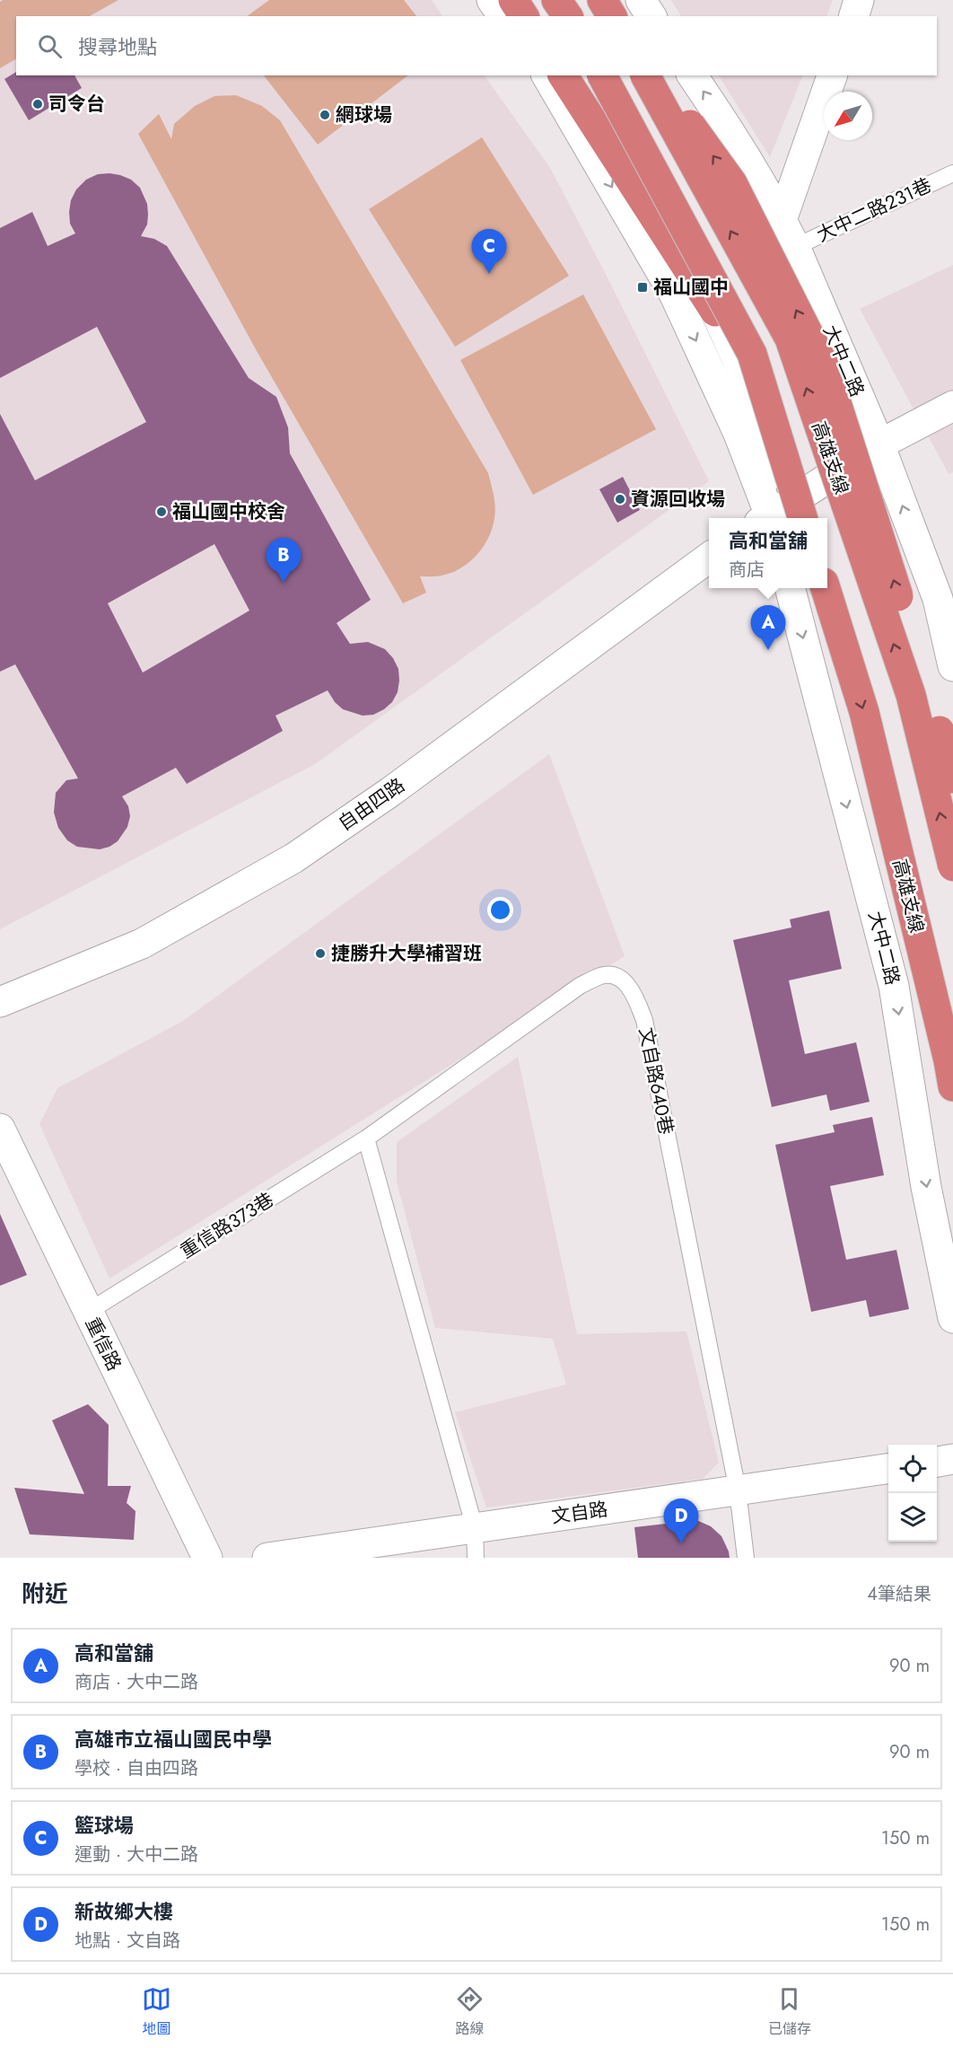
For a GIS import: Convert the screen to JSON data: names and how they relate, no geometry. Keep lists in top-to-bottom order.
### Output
{
  "streets": {
    "highway": ["高雄支線"],
    "street": [
      "大中二路",
      "自由四路",
      "重信路",
      "文自路"
    ],
    "lane": ["大中二路231巷", "文自路640巷", "重信路373巷"]
  },
  "crossings": [
    ["大中二路231巷", "大中二路"],
    ["文自路640巷", "重信路373巷"],
    ["文自路640巷", "文自路"],
    ["重信路373巷", "重信路"]
  ],
  "places": {
    "other": [
      "司令台",
      "網球場",
      "資源回收場",
      "福山國中校舍",
      "捷勝升大學補習班"
    ],
    "transit": ["福山國中"]
  },
  "north": "bottom left",
  "page": {
    "search": "搜尋地點",
    "pins": [
      "C",
      "B",
      "A",
      "D"
    ],
    "popup": ["高和當舖", "商店"],
    "heading": ["附近", "4筆結果"],
    "list": [
      {
        "mark": "A",
        "name": "高和當舖",
        "note": "商店 · 大中二路",
        "value": "90 m"
      },
      {
        "mark": "B",
        "name": "高雄市立福山國民中學",
        "note": "學校 · 自由四路",
        "value": "90 m"
      },
      {
        "mark": "C",
        "name": "籃球場",
        "note": "運動 · 大中二路",
        "value": "150 m"
      },
      {
        "mark": "D",
        "name": "新故鄉大樓",
        "note": "地點 · 文自路",
        "value": "150 m"
      }
    ],
    "nav": ["地圖", "路線", "已儲存"]
  }
}
